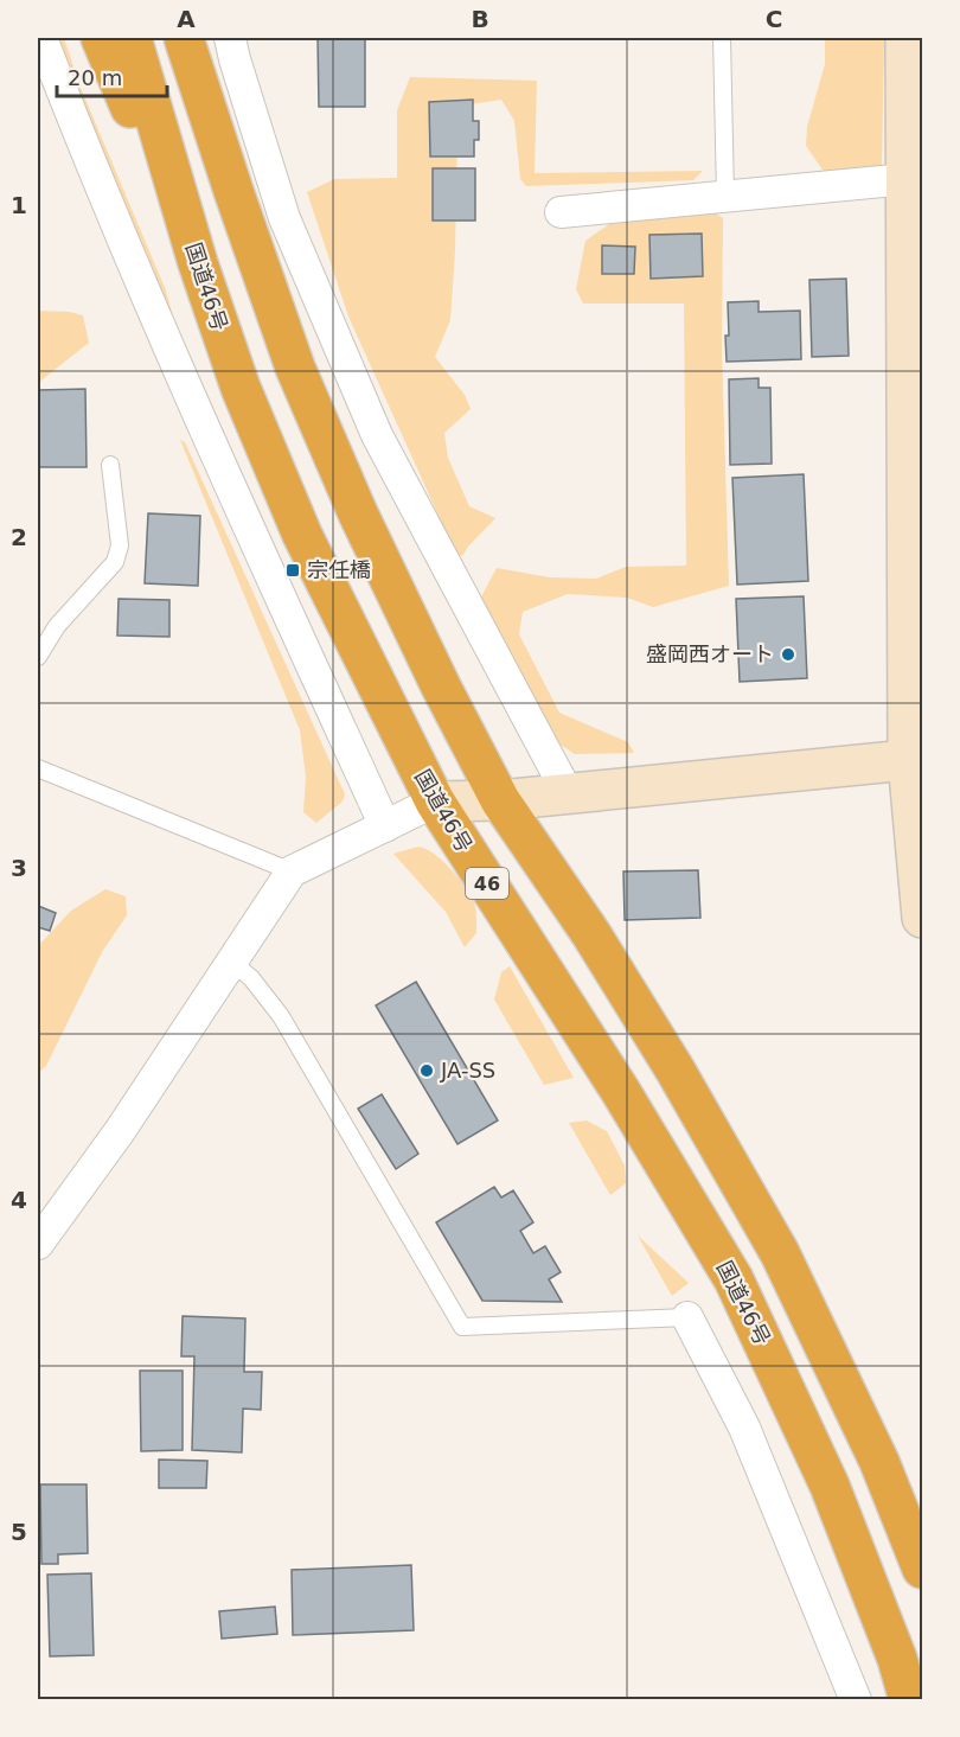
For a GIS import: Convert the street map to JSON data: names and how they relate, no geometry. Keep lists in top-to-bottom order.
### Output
{
  "streets": {
    "highway": ["国道46号", "46"]
  },
  "places": {
    "transit": ["宗任橋"],
    "other": ["盛岡西オート", "JA-SS"]
  },
  "scale_bar": "20 m",
  "grid": {
    "columns": ["A", "B", "C"],
    "rows": [
      "1",
      "2",
      "3",
      "4",
      "5"
    ]
  }
}
